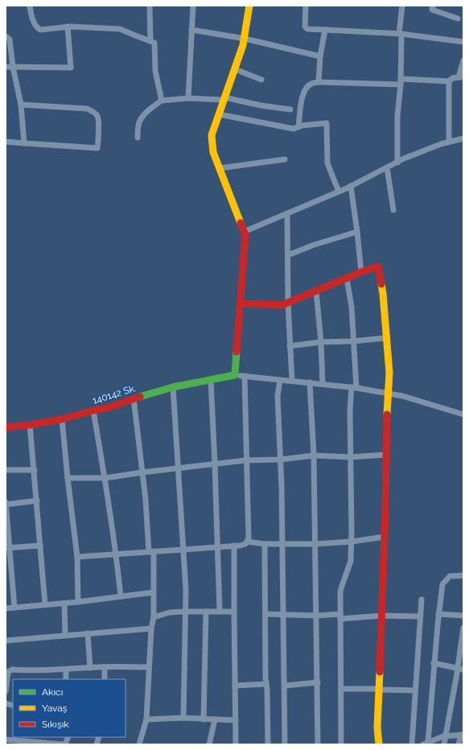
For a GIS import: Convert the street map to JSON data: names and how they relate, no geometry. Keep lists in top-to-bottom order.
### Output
{
  "streets": {
    "street": ["140142 Sk."]
  },
  "legend": ["Akıcı", "Yavaş", "Sıkışık"]
}
